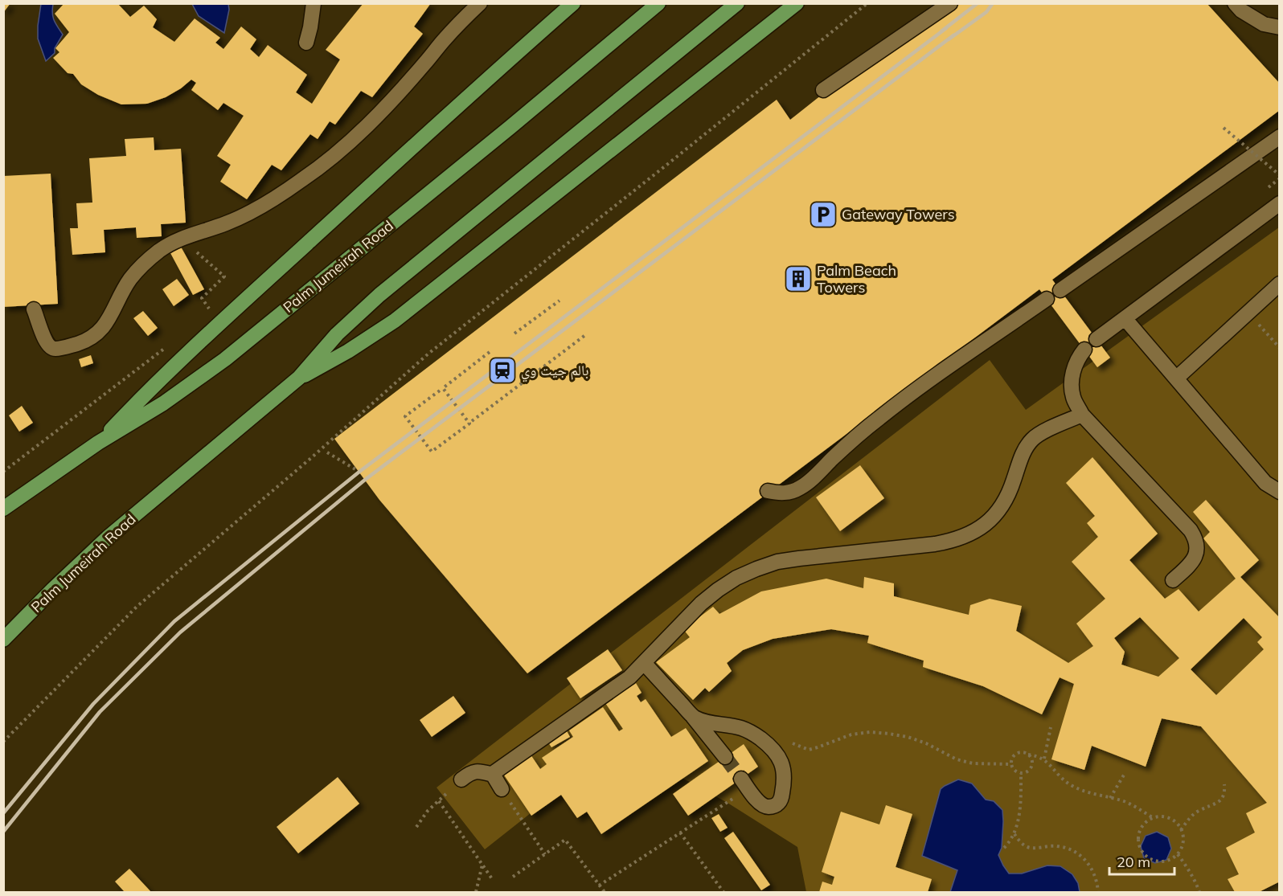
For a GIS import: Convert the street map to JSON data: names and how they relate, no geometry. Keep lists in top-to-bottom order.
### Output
{
  "streets": {
    "main road": ["Palm Jumeirah Road"]
  },
  "places": {
    "parking": ["Gateway Towers"],
    "building": ["Palm Beach Towers"],
    "station": ["بالم جيت وي"]
  },
  "scale_bar": "20 m"
}
